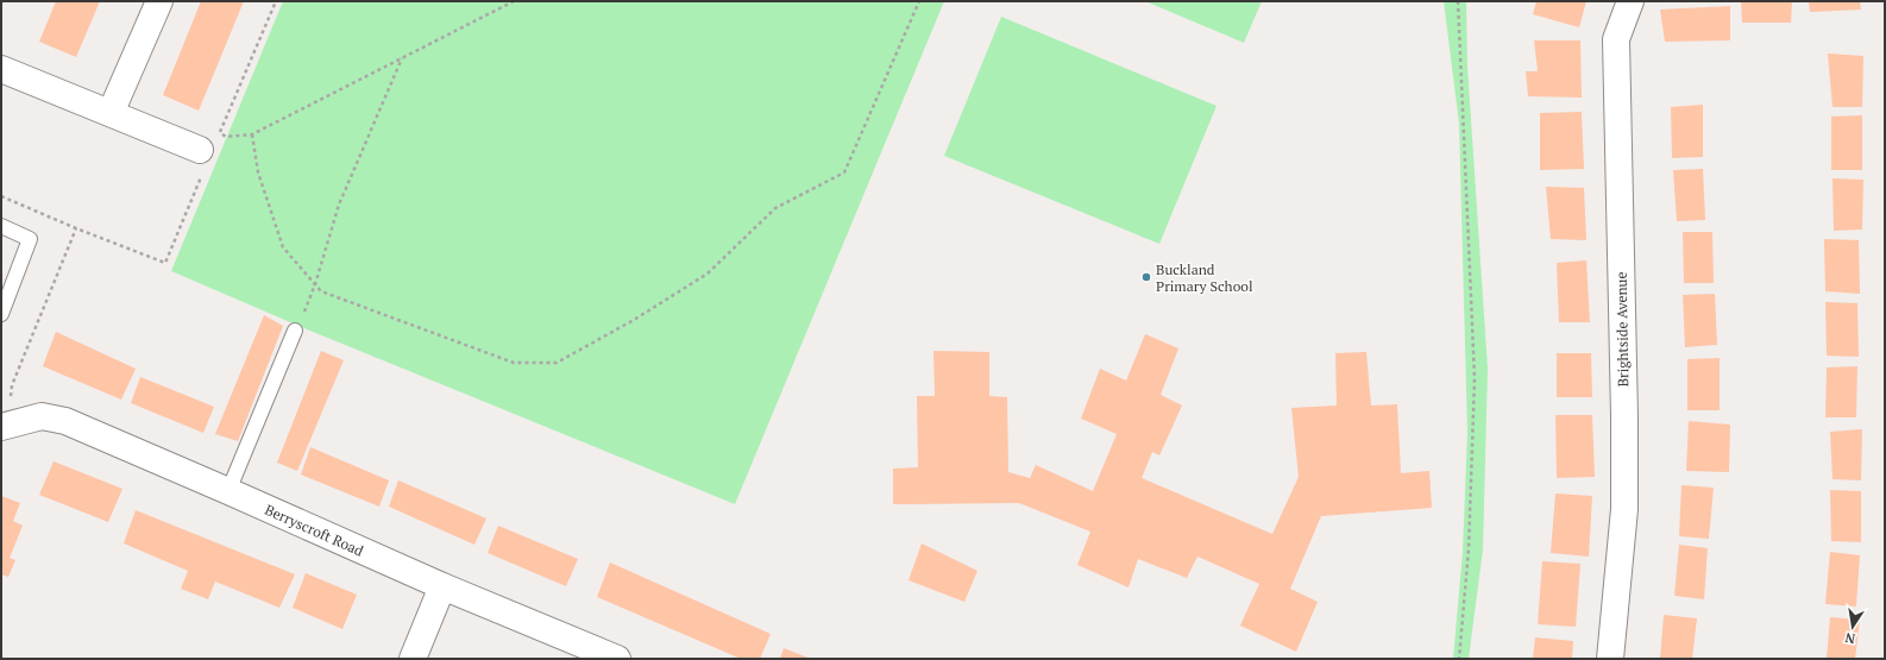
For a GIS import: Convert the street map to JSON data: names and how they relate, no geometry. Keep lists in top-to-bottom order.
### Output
{
  "streets": {
    "street": ["Brightside Avenue", "Berryscroft Road"]
  },
  "places": ["Buckland Primary School"],
  "north": "bottom"
}
